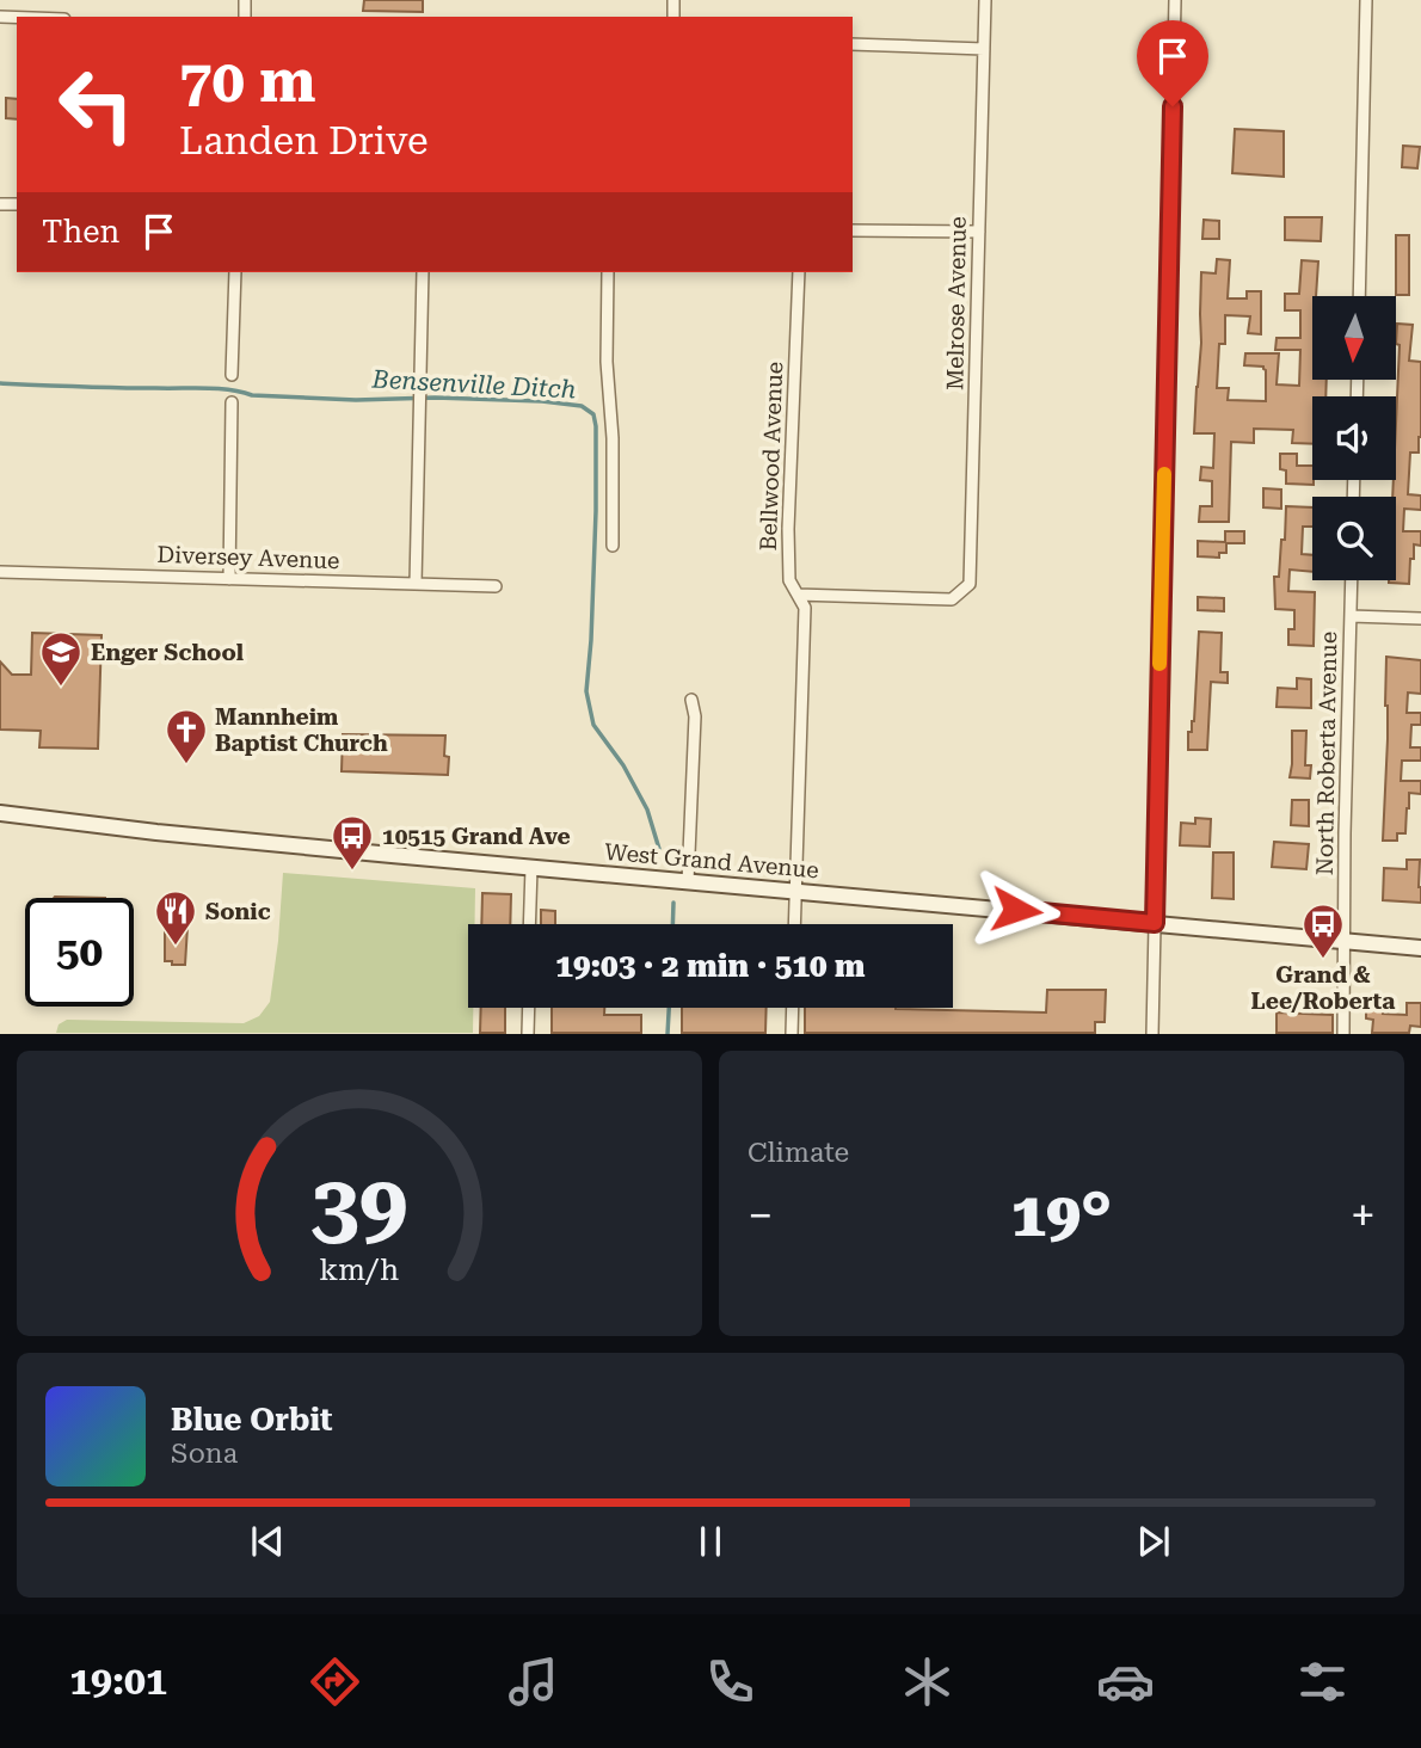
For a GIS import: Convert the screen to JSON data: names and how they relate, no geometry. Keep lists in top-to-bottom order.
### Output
{
  "streets": {
    "main road": ["West Grand Avenue"],
    "street": [
      "Melrose Avenue",
      "Bellwood Avenue",
      "Diversey Avenue",
      "North Roberta Avenue"
    ]
  },
  "crossings": [
    ["Melrose Avenue", "Bellwood Avenue"],
    ["Bellwood Avenue", "West Grand Avenue"],
    ["North Roberta Avenue", "West Grand Avenue"]
  ],
  "water": ["Bensenville Ditch"],
  "places": {
    "school or university": ["Enger School"],
    "church": ["Mannheim Baptist Church"],
    "bus stop": ["10515 Grand Ave", "Grand & Lee/Roberta"],
    "restaurant": ["Sonic"]
  },
  "north": "bottom",
  "page": {
    "turn": ["70 m", "Landen Drive"],
    "then": "Then",
    "limit": "50",
    "trip": "19:03 · 2 min · 510 m",
    "tile": "Climate",
    "heat": ["−", "19°", "+"],
    "song": ["Blue Orbit", "Sona"],
    "tabs": "19:01",
    "gauge": ["39", "km/h"]
  }
}
